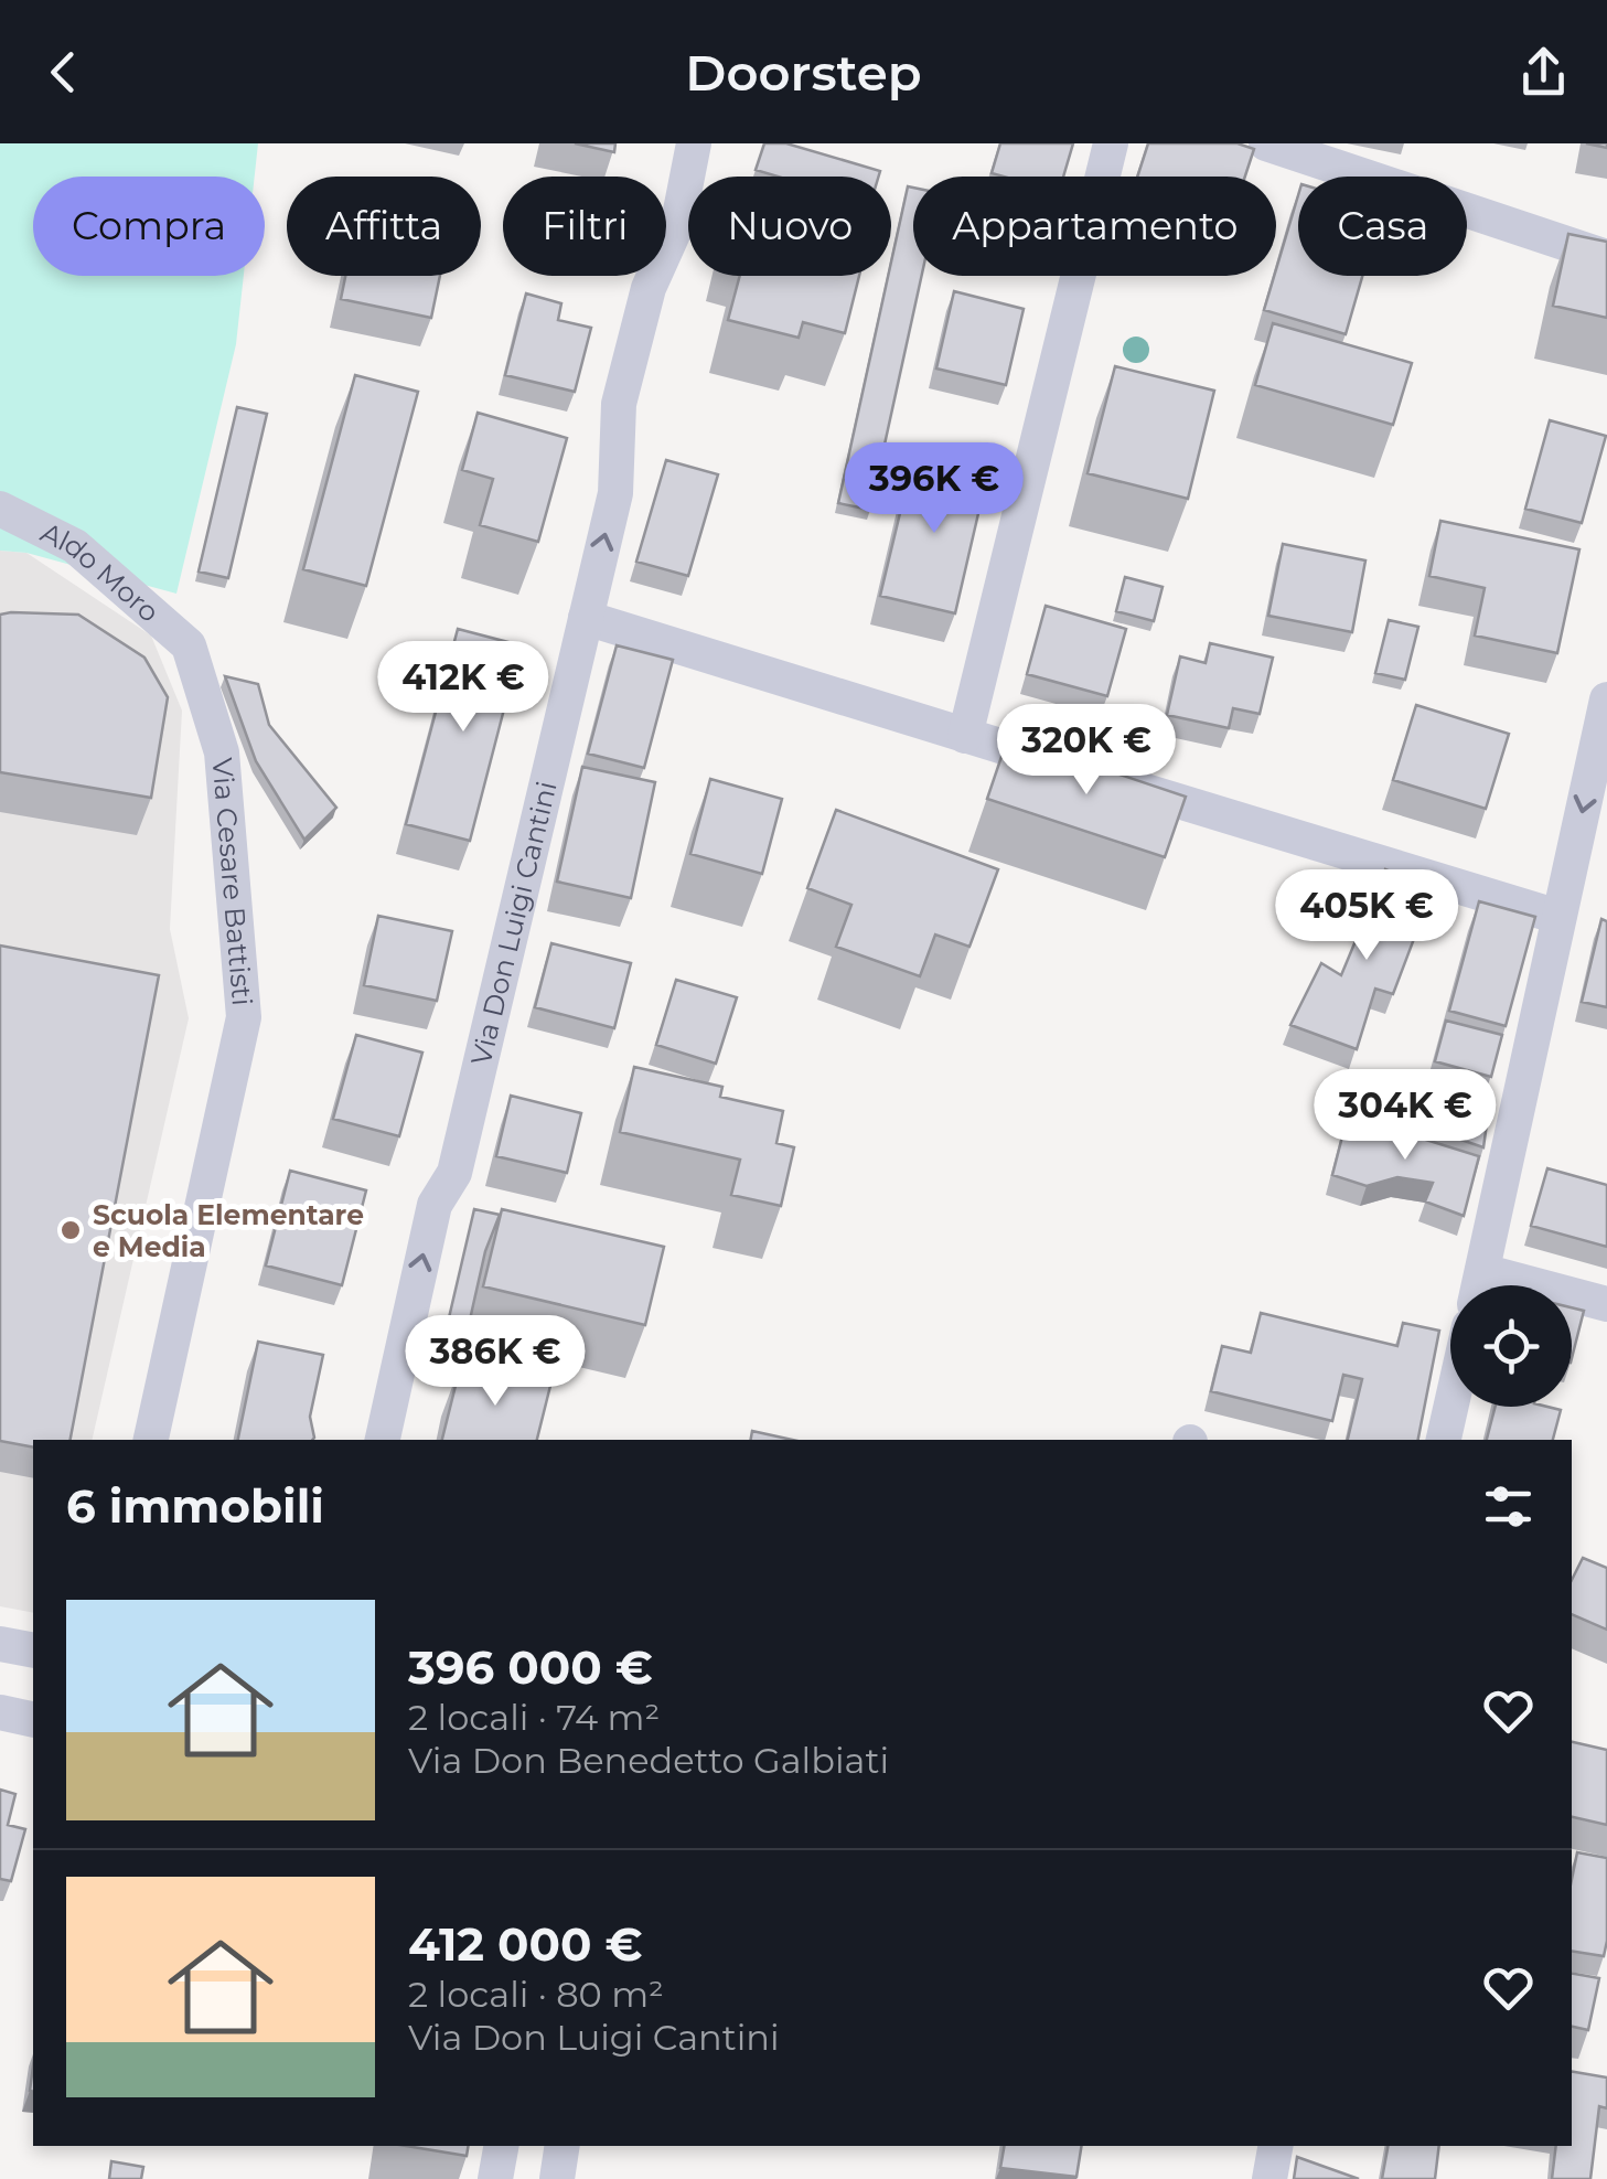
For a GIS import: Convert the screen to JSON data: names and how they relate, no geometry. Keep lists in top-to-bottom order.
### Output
{
  "streets": {
    "street": ["Aldo Moro", "Via Cesare Battisti", "Via Don Luigi Cantini"]
  },
  "crossings": [
    ["Aldo Moro", "Via Cesare Battisti"]
  ],
  "one_way": ["Via Don Luigi Cantini"],
  "places": ["Scuola Elementare e Media"],
  "page": {
    "header": "Doorstep",
    "chip": [
      "Compra",
      "Affitta",
      "Filtri",
      "Nuovo",
      "Appartamento",
      "Casa"
    ],
    "price": [
      "396K €",
      "412K €",
      "320K €",
      "405K €",
      "304K €",
      "386K €"
    ],
    "heading": "6 immobili",
    "list": [
      {
        "name": "396 000 €",
        "note": "2 locali · 74 m² · Via Don Benedetto Galbiati"
      },
      {
        "name": "412 000 €",
        "note": "2 locali · 80 m² · Via Don Luigi Cantini"
      }
    ]
  }
}
